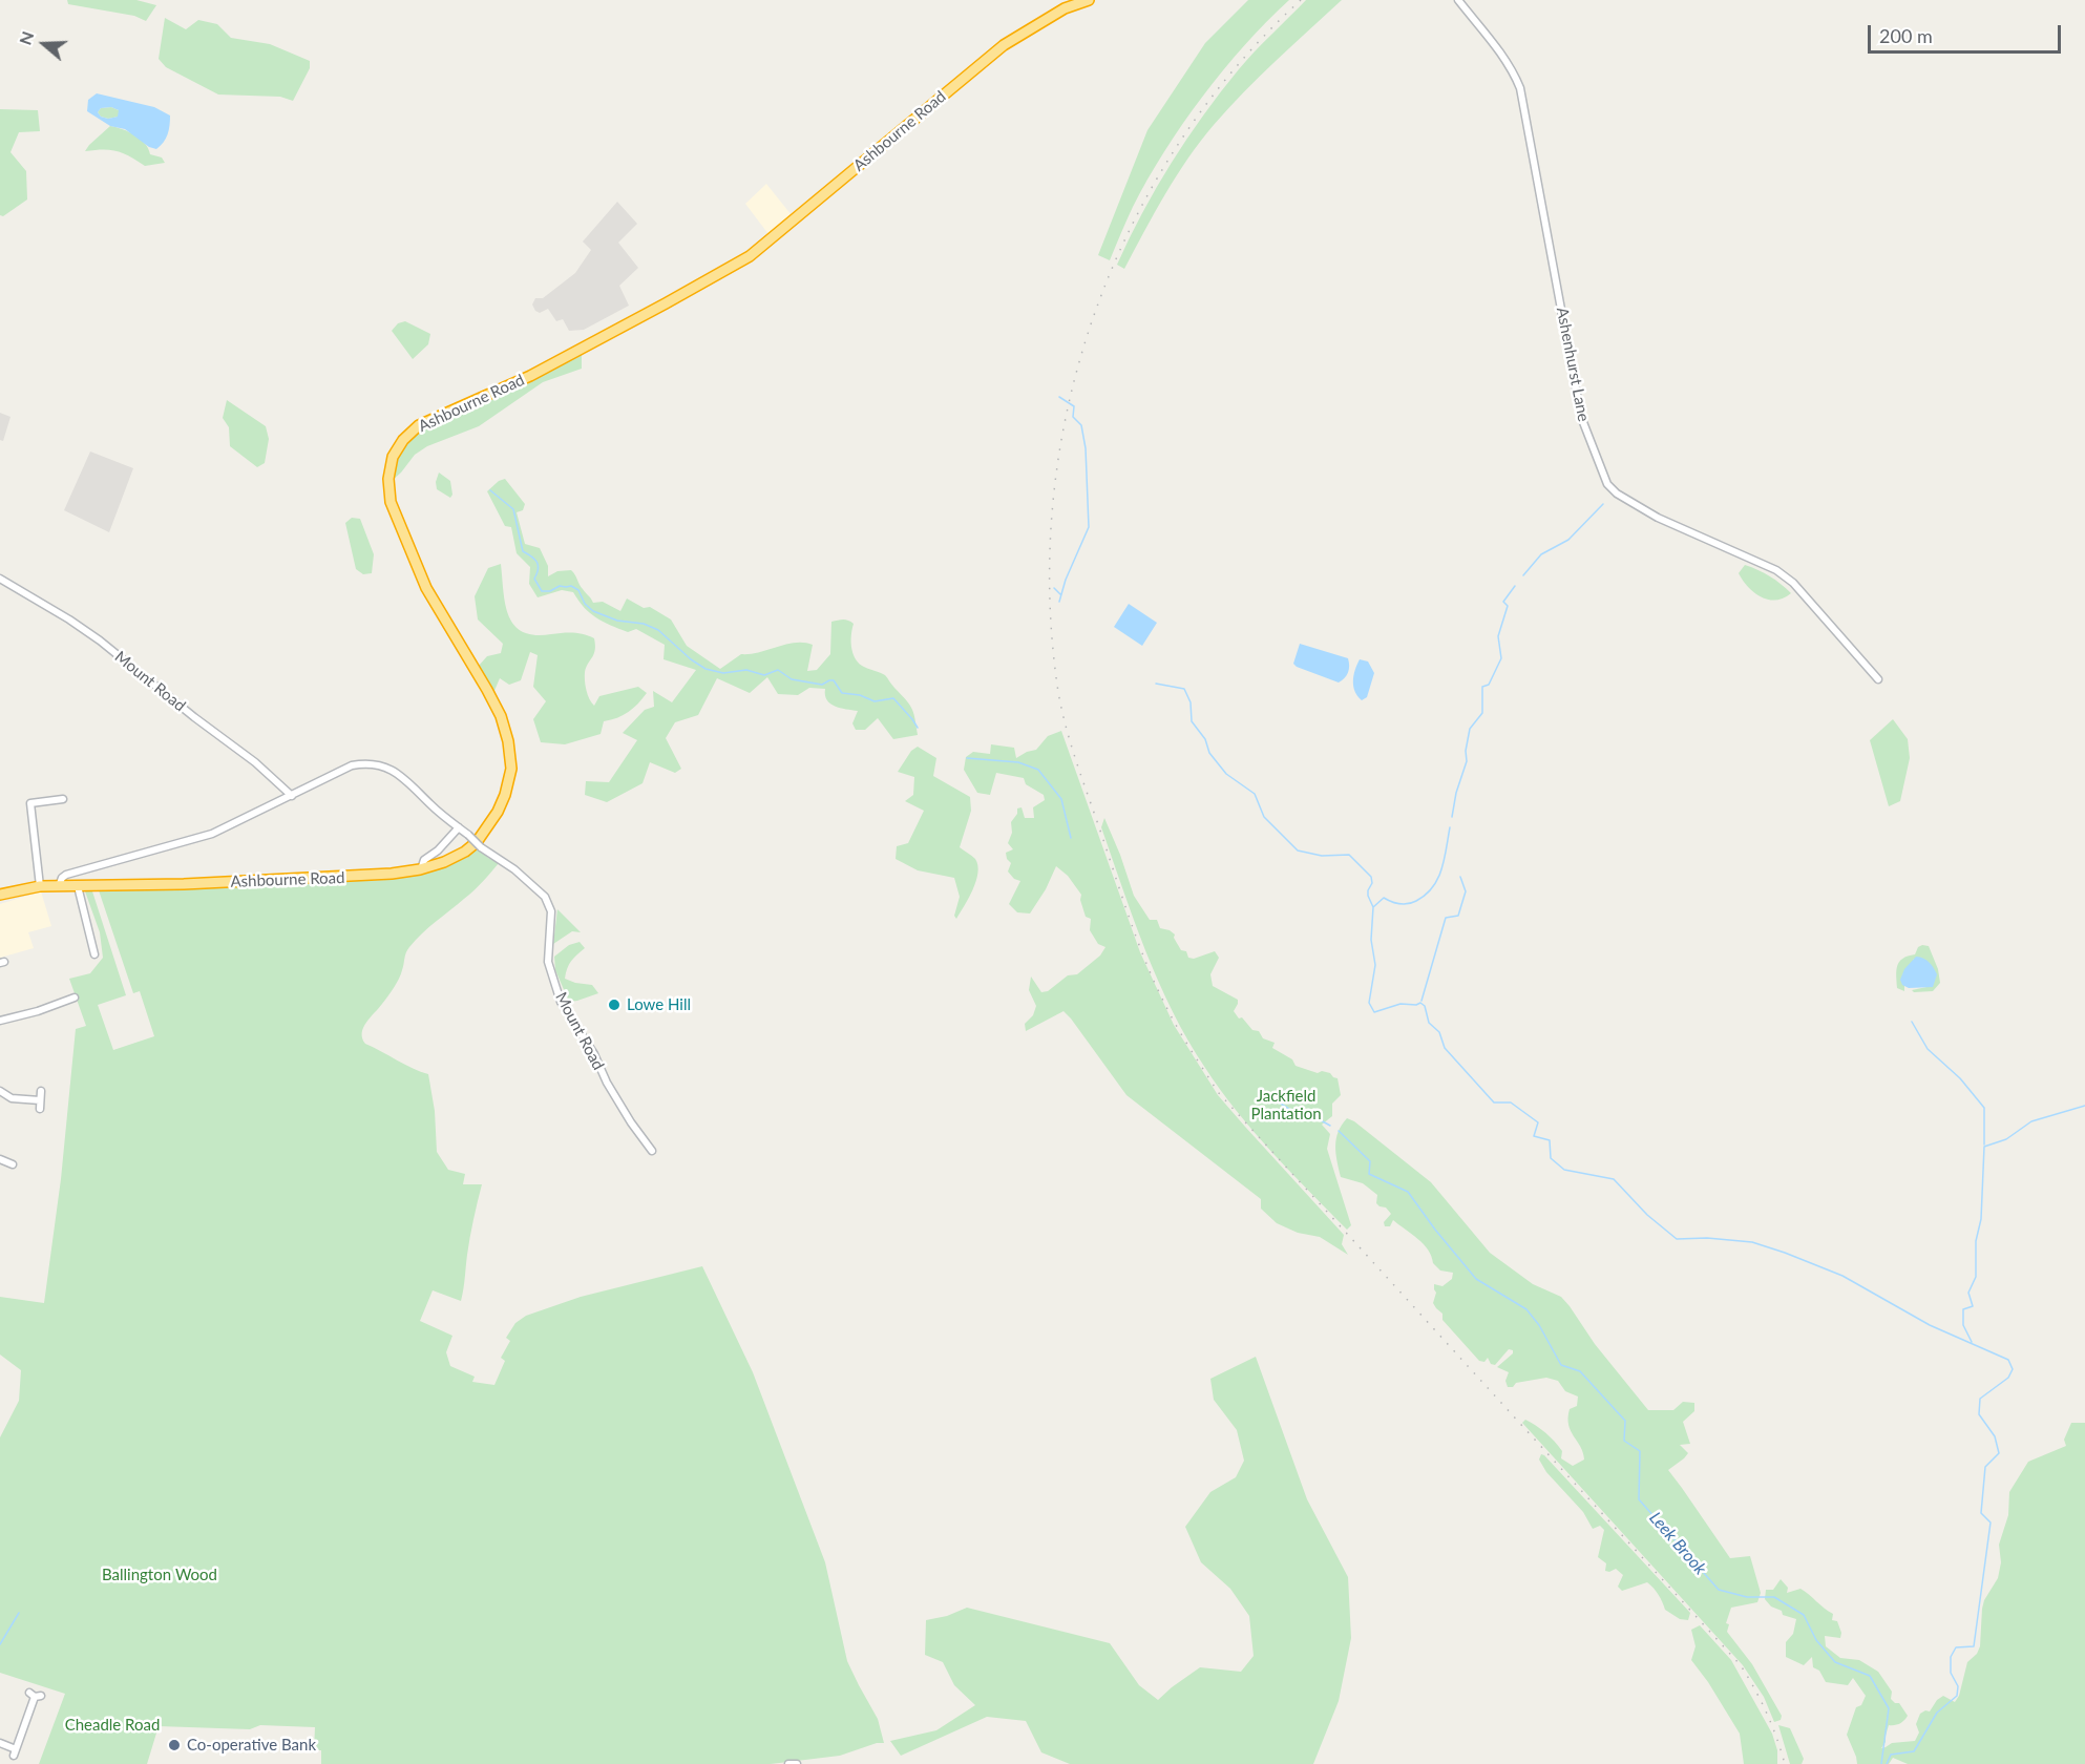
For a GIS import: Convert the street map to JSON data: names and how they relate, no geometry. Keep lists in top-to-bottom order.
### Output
{
  "streets": {
    "highway": ["Ashbourne Road"],
    "street": ["Ashenhurst Lane", "Mount Road"]
  },
  "crossings": [
    ["Ashbourne Road", "Mount Road"]
  ],
  "water": ["Leek Brook"],
  "parks": ["Jackfield Plantation", "Ballington Wood", "Cheadle Road"],
  "places": ["Lowe Hill", "Co-operative Bank"],
  "scale_bar": "200 m",
  "north": "left"
}
